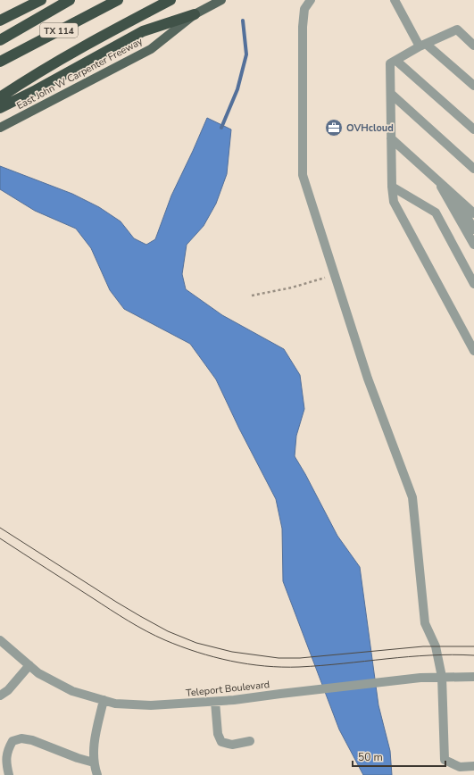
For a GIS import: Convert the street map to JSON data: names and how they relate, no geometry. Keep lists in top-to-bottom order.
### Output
{
  "streets": {
    "highway": ["TX 114"],
    "main road": ["East John W Carpenter Freeway"],
    "street": ["Teleport Boulevard"]
  },
  "places": {
    "office": ["OVHcloud"]
  },
  "scale_bar": "50 m"
}
